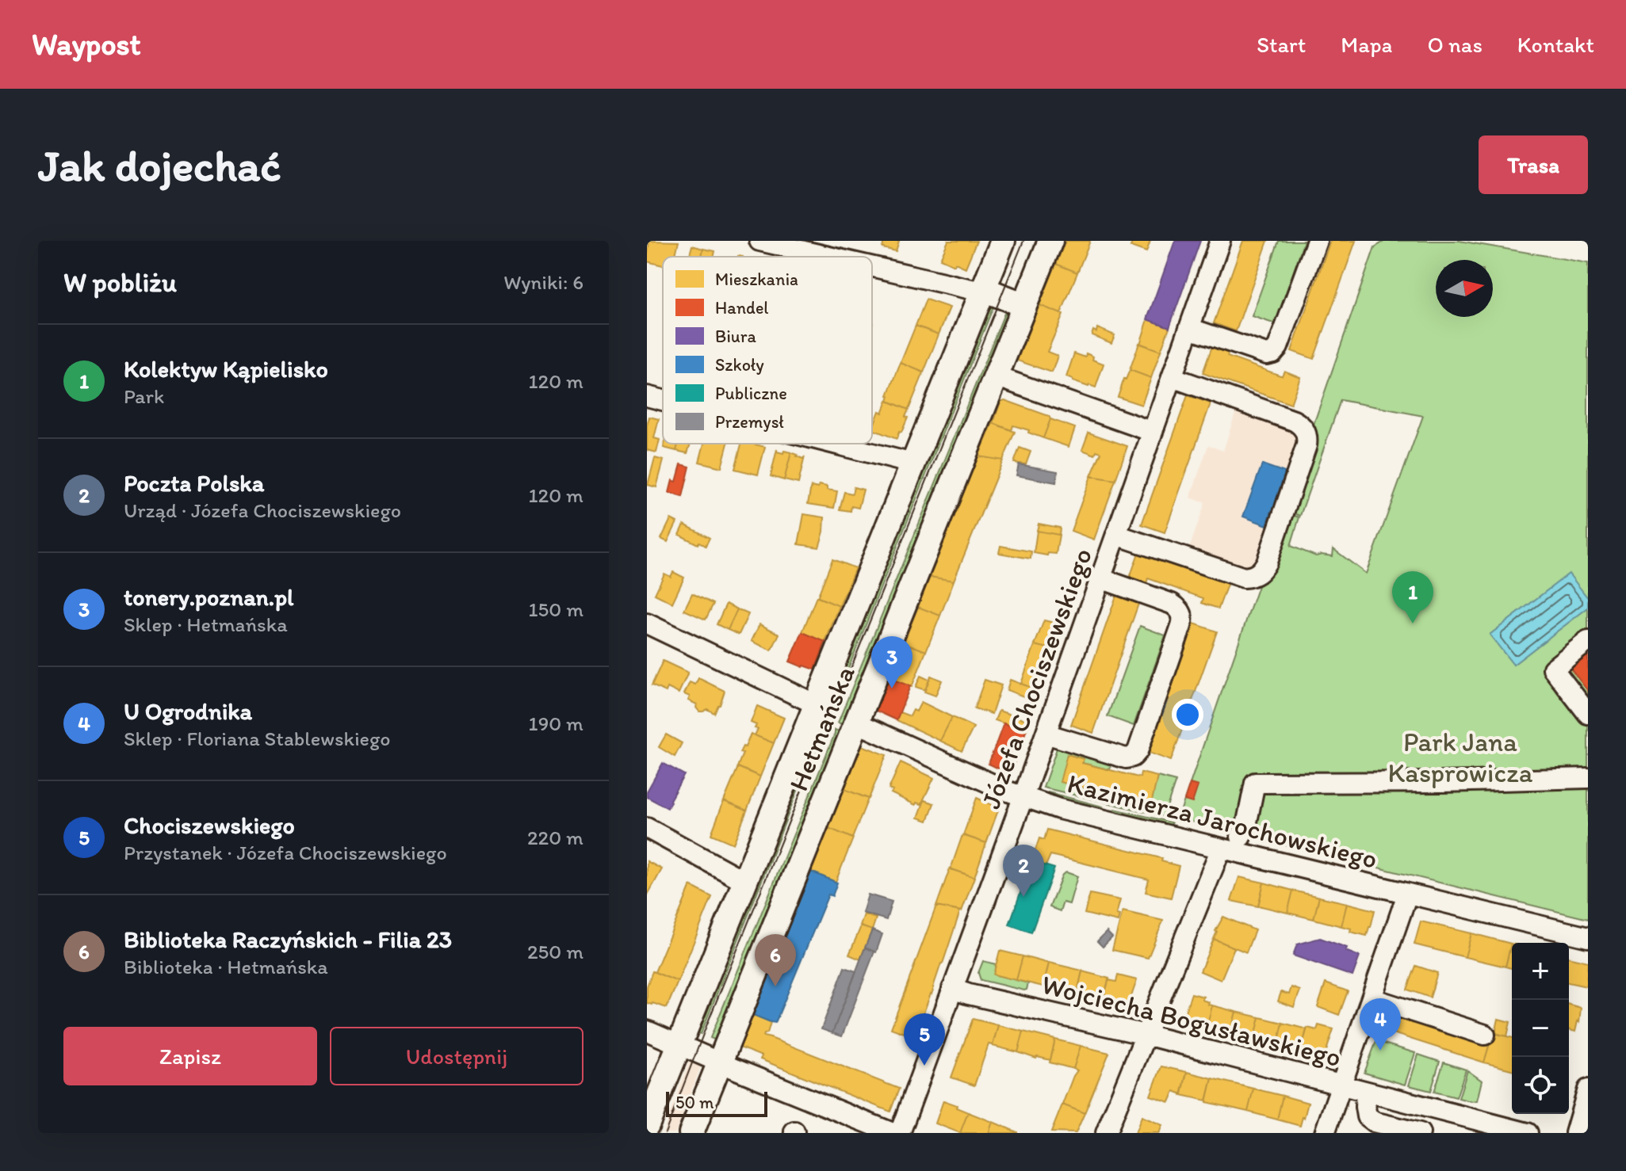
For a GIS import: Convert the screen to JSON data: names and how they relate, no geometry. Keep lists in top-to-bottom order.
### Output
{
  "streets": {
    "main road": ["Hetmańska"],
    "street": ["Józefa Chociszewskiego", "Kazimierza Jarochowskiego", "Wojciecha Bogusławskiego"]
  },
  "crossings": [
    ["Józefa Chociszewskiego", "Kazimierza Jarochowskiego"],
    ["Józefa Chociszewskiego", "Wojciecha Bogusławskiego"],
    ["Hetmańska", "Kazimierza Jarochowskiego"]
  ],
  "parks": ["Park Jana Kasprowicza"],
  "legend": [
    "Mieszkania",
    "Handel",
    "Biura",
    "Szkoły",
    "Publiczne",
    "Przemysł"
  ],
  "scale_bar": "50 m",
  "north": "right",
  "page": {
    "header": "Waypost",
    "nav": [
      "Start",
      "Mapa",
      "O nas",
      "Kontakt"
    ],
    "buttons": [
      "Trasa",
      ["Zapisz", "Udostępnij"]
    ],
    "title": "Jak dojechać",
    "heading": ["W pobliżu", "Wyniki: 6"],
    "list": [
      {
        "mark": "1",
        "name": "Kolektyw Kąpielisko",
        "note": "Park",
        "value": "120 m"
      },
      {
        "mark": "2",
        "name": "Poczta Polska",
        "note": "Urząd · Józefa Chociszewskiego",
        "value": "120 m"
      },
      {
        "mark": "3",
        "name": "tonery.poznan.pl",
        "note": "Sklep · Hetmańska",
        "value": "150 m"
      },
      {
        "mark": "4",
        "name": "U Ogrodnika",
        "note": "Sklep · Floriana Stablewskiego",
        "value": "190 m"
      },
      {
        "mark": "5",
        "name": "Chociszewskiego",
        "note": "Przystanek · Józefa Chociszewskiego",
        "value": "220 m"
      },
      {
        "mark": "6",
        "name": "Biblioteka Raczyńskich - Filia 23",
        "note": "Biblioteka · Hetmańska",
        "value": "250 m"
      }
    ],
    "pins": [
      "1",
      "3",
      "2",
      "6",
      "4",
      "5"
    ],
    "map_buttons": ["+", "−"],
    "scale": "50 m"
  }
}
